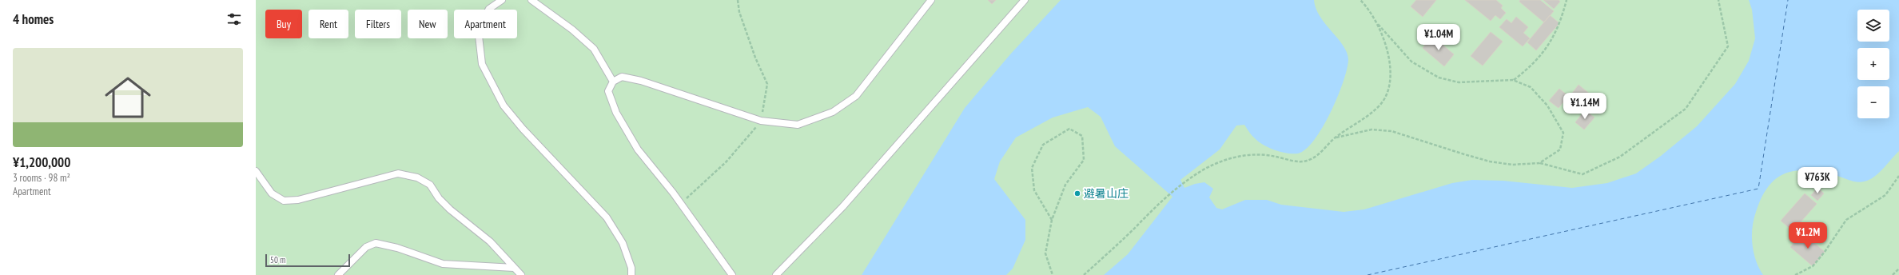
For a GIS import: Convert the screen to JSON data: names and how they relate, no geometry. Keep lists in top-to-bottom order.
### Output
{
  "places": ["避暑山庄"],
  "scale_bar": "50 m",
  "page": {
    "heading": "4 homes",
    "map_buttons": ["+", "−"],
    "chip": [
      "Buy",
      "Rent",
      "Filters",
      "New",
      "Apartment"
    ],
    "price": [
      "¥1.04M",
      "¥1.14M",
      "¥763K",
      "¥1.2M"
    ],
    "list": [
      {
        "name": "¥1,200,000",
        "note": "3 rooms · 98 m² · Apartment"
      }
    ],
    "scale": "50 m"
  }
}
